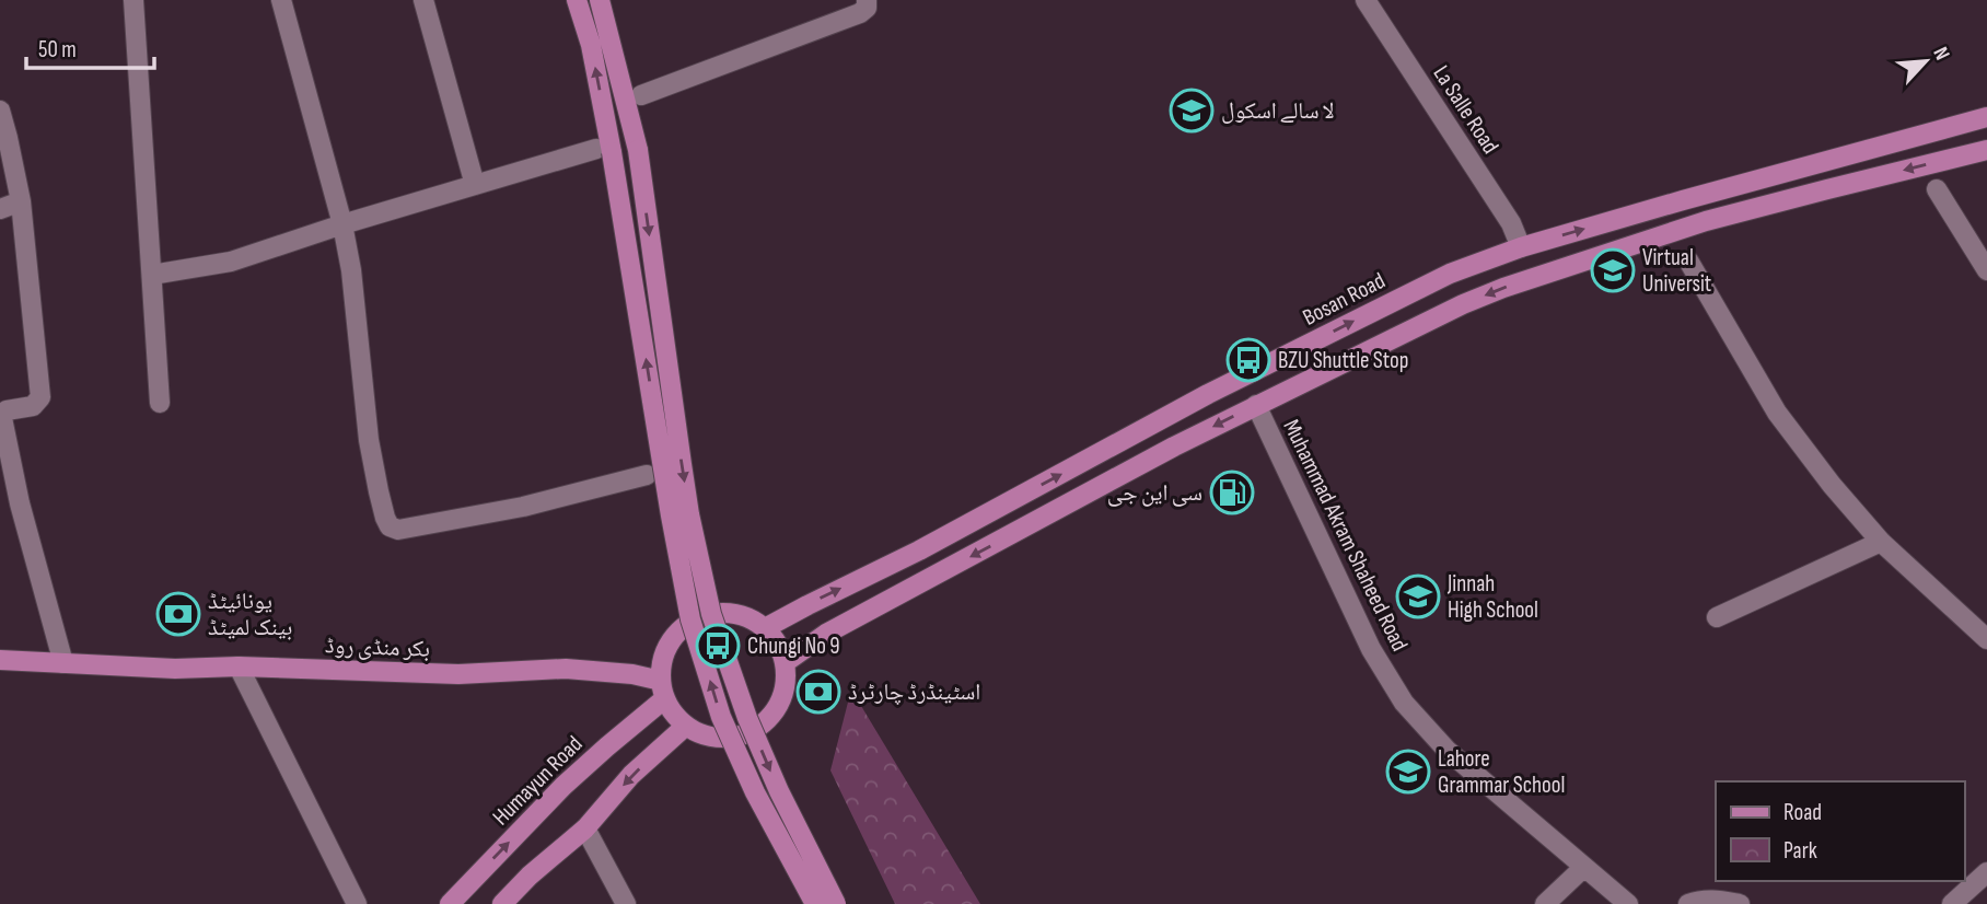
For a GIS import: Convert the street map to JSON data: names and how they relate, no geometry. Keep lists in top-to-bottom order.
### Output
{
  "streets": {
    "main road": ["Bosan Road", "بکر منڈی روڈ", "Humayun Road"],
    "street": ["La Salle Road", "Muhammad Akram Shaheed Road"]
  },
  "crossings": [
    ["La Salle Road", "Bosan Road"],
    ["Bosan Road", "بکر منڈی روڈ"],
    ["Bosan Road", "Humayun Road"],
    ["بکر منڈی روڈ", "Humayun Road"]
  ],
  "places": {
    "school or university": [
      "لا سالے اسکول",
      "Virtual Universit",
      "Jinnah High School",
      "Lahore Grammar School"
    ],
    "bus stop": ["BZU Shuttle Stop", "Chungi No 9"],
    "fuel station": ["سی این جی"],
    "bank": ["یونائیٹڈ بینک لمیٹڈ", "اسٹینڈرڈ چارٹرڈ"]
  },
  "legend": ["Road", "Park"],
  "scale_bar": "50 m",
  "north": "top right"
}
